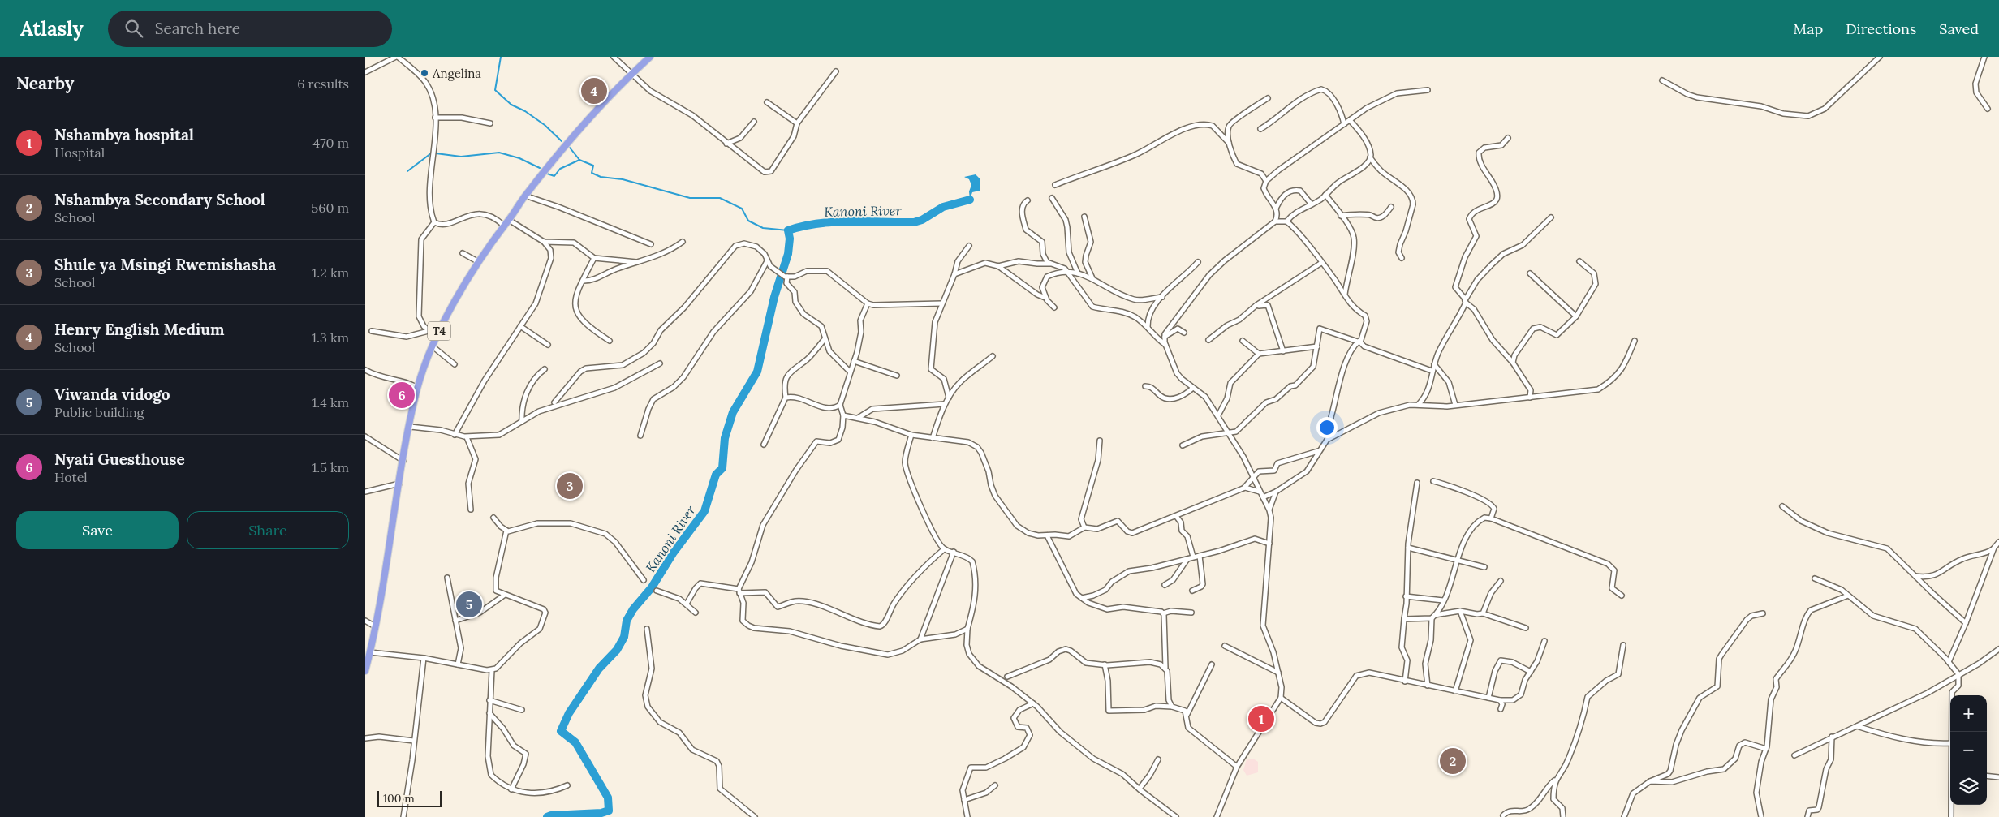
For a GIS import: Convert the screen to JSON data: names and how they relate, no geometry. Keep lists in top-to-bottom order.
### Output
{
  "streets": {
    "highway": ["T4"]
  },
  "water": ["Kanoni River"],
  "places": ["Angelina"],
  "scale_bar": "100 m",
  "page": {
    "header": "Atlasly",
    "search": "Search here",
    "nav": ["Map", "Directions", "Saved"],
    "heading": ["Nearby", "6 results"],
    "pins": [
      "4",
      "6",
      "3",
      "5",
      "1",
      "2"
    ],
    "list": [
      {
        "mark": "1",
        "name": "Nshambya hospital",
        "note": "Hospital",
        "value": "470 m"
      },
      {
        "mark": "2",
        "name": "Nshambya Secondary School",
        "note": "School",
        "value": "560 m"
      },
      {
        "mark": "3",
        "name": "Shule ya Msingi Rwemishasha",
        "note": "School",
        "value": "1.2 km"
      },
      {
        "mark": "4",
        "name": "Henry English Medium",
        "note": "School",
        "value": "1.3 km"
      },
      {
        "mark": "5",
        "name": "Viwanda vidogo",
        "note": "Public building",
        "value": "1.4 km"
      },
      {
        "mark": "6",
        "name": "Nyati Guesthouse",
        "note": "Hotel",
        "value": "1.5 km"
      }
    ],
    "buttons": ["Save", "Share"],
    "map_buttons": ["+", "−"],
    "scale": "100 m"
  }
}
